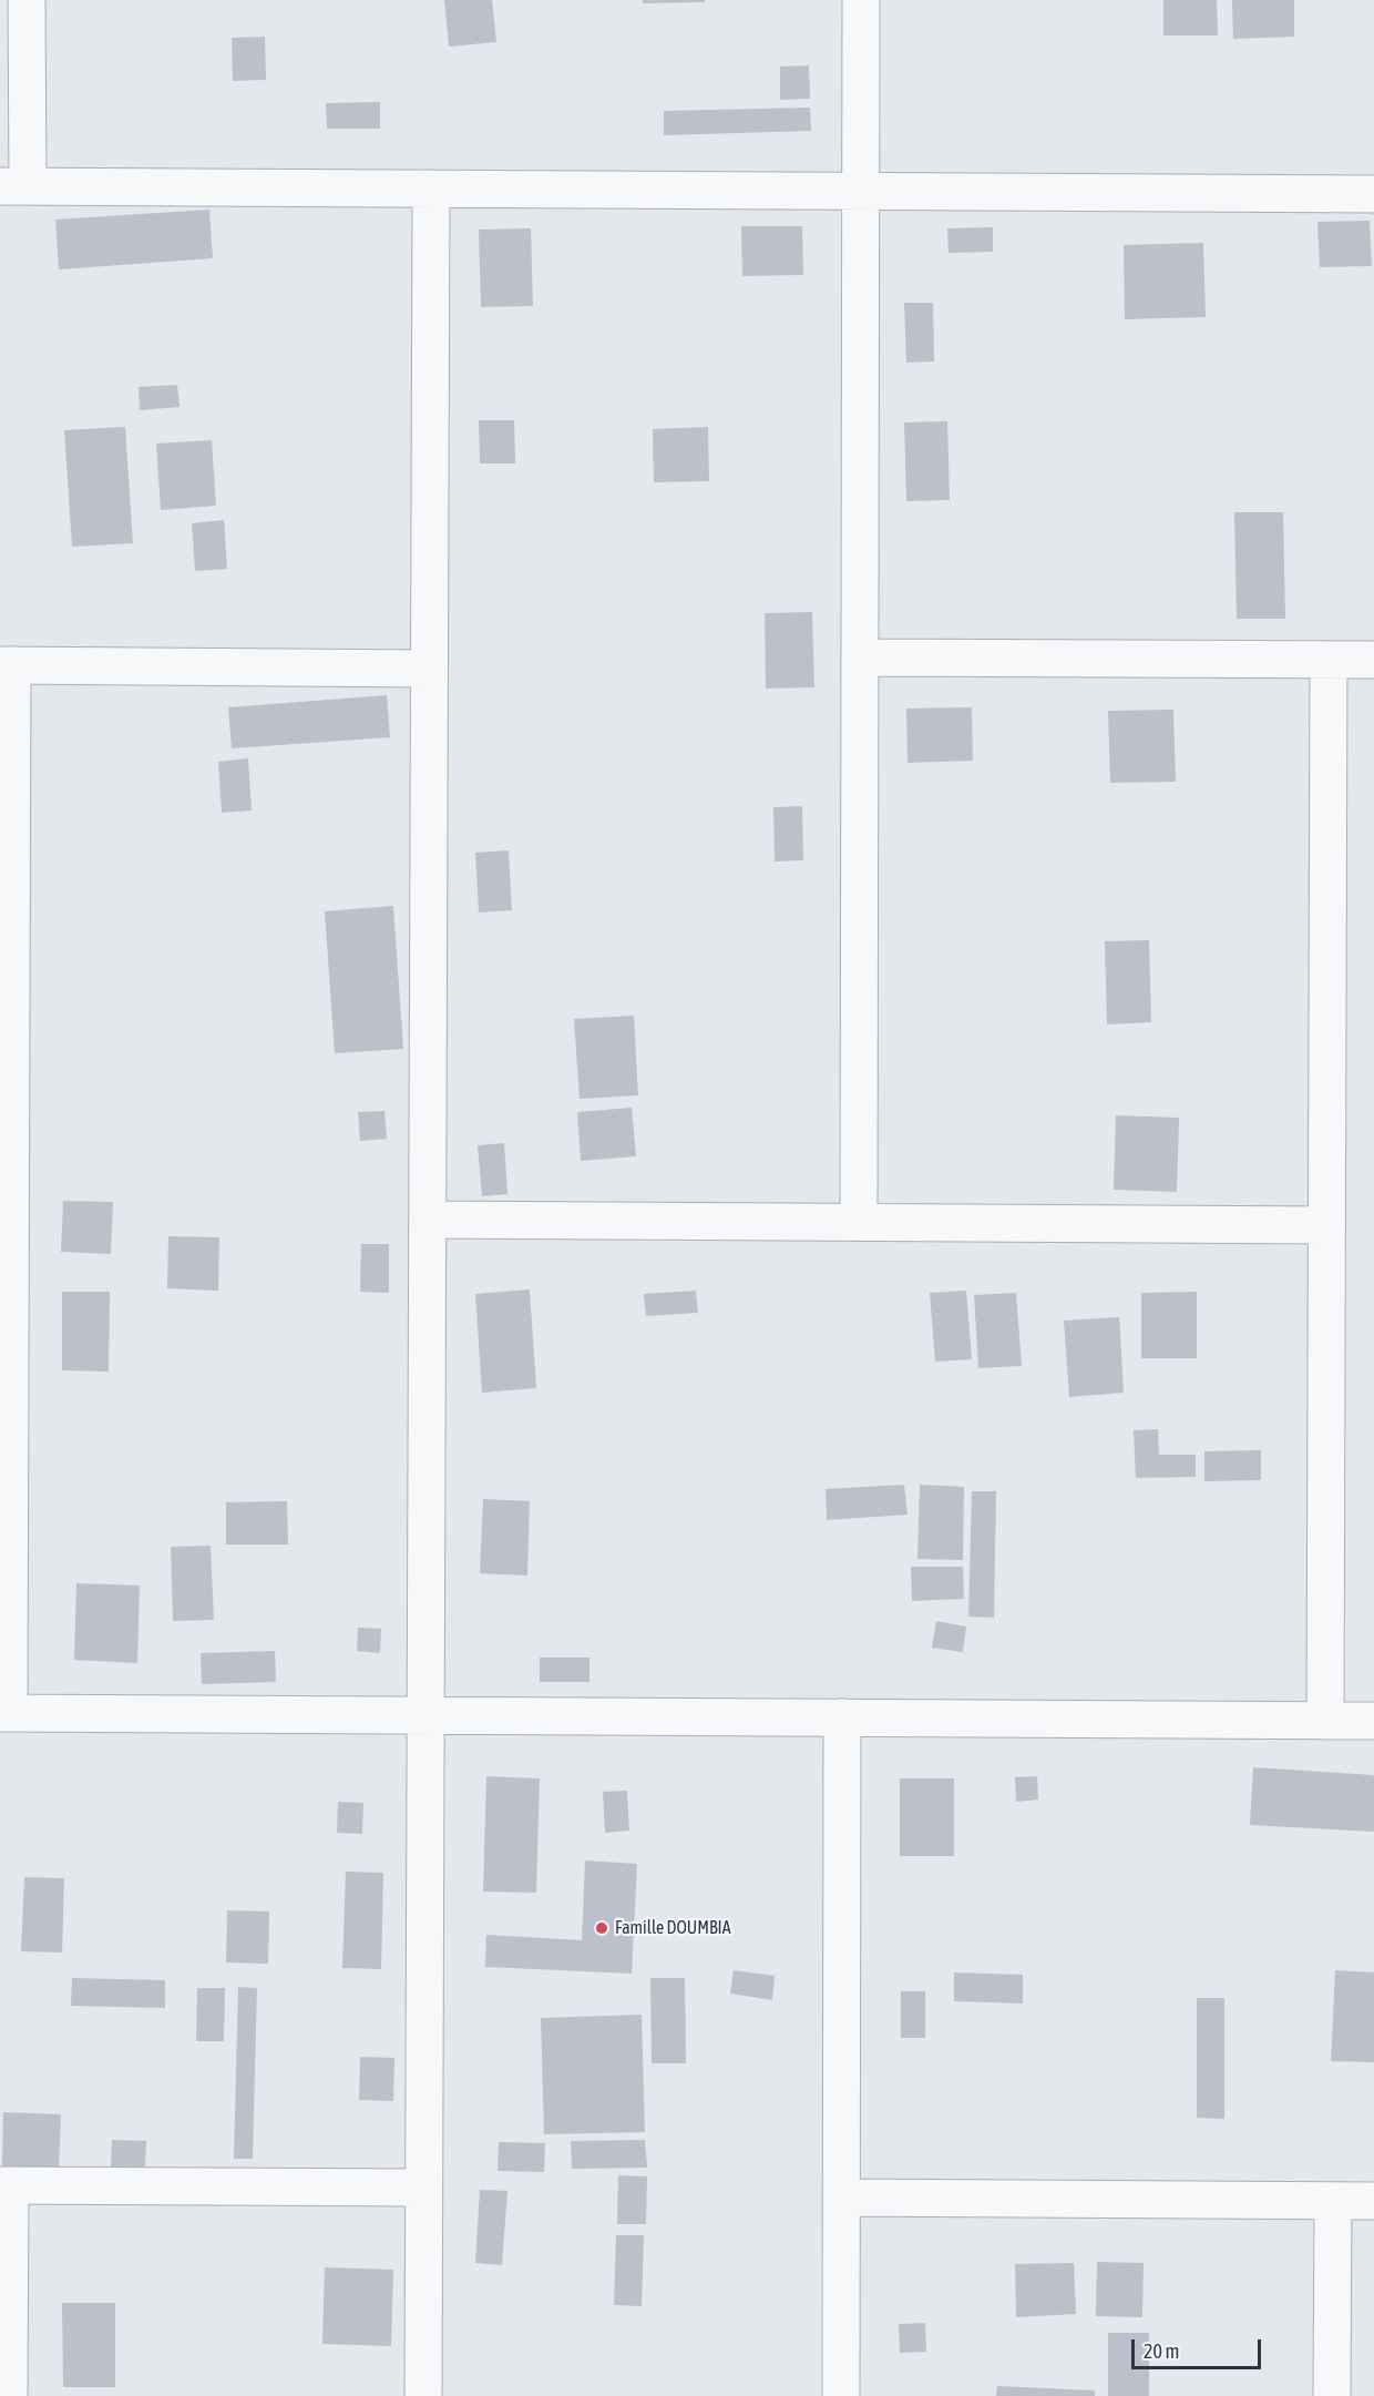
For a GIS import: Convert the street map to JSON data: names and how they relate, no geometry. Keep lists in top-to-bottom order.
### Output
{
  "places": ["Famille DOUMBIA"],
  "scale_bar": "20 m"
}
